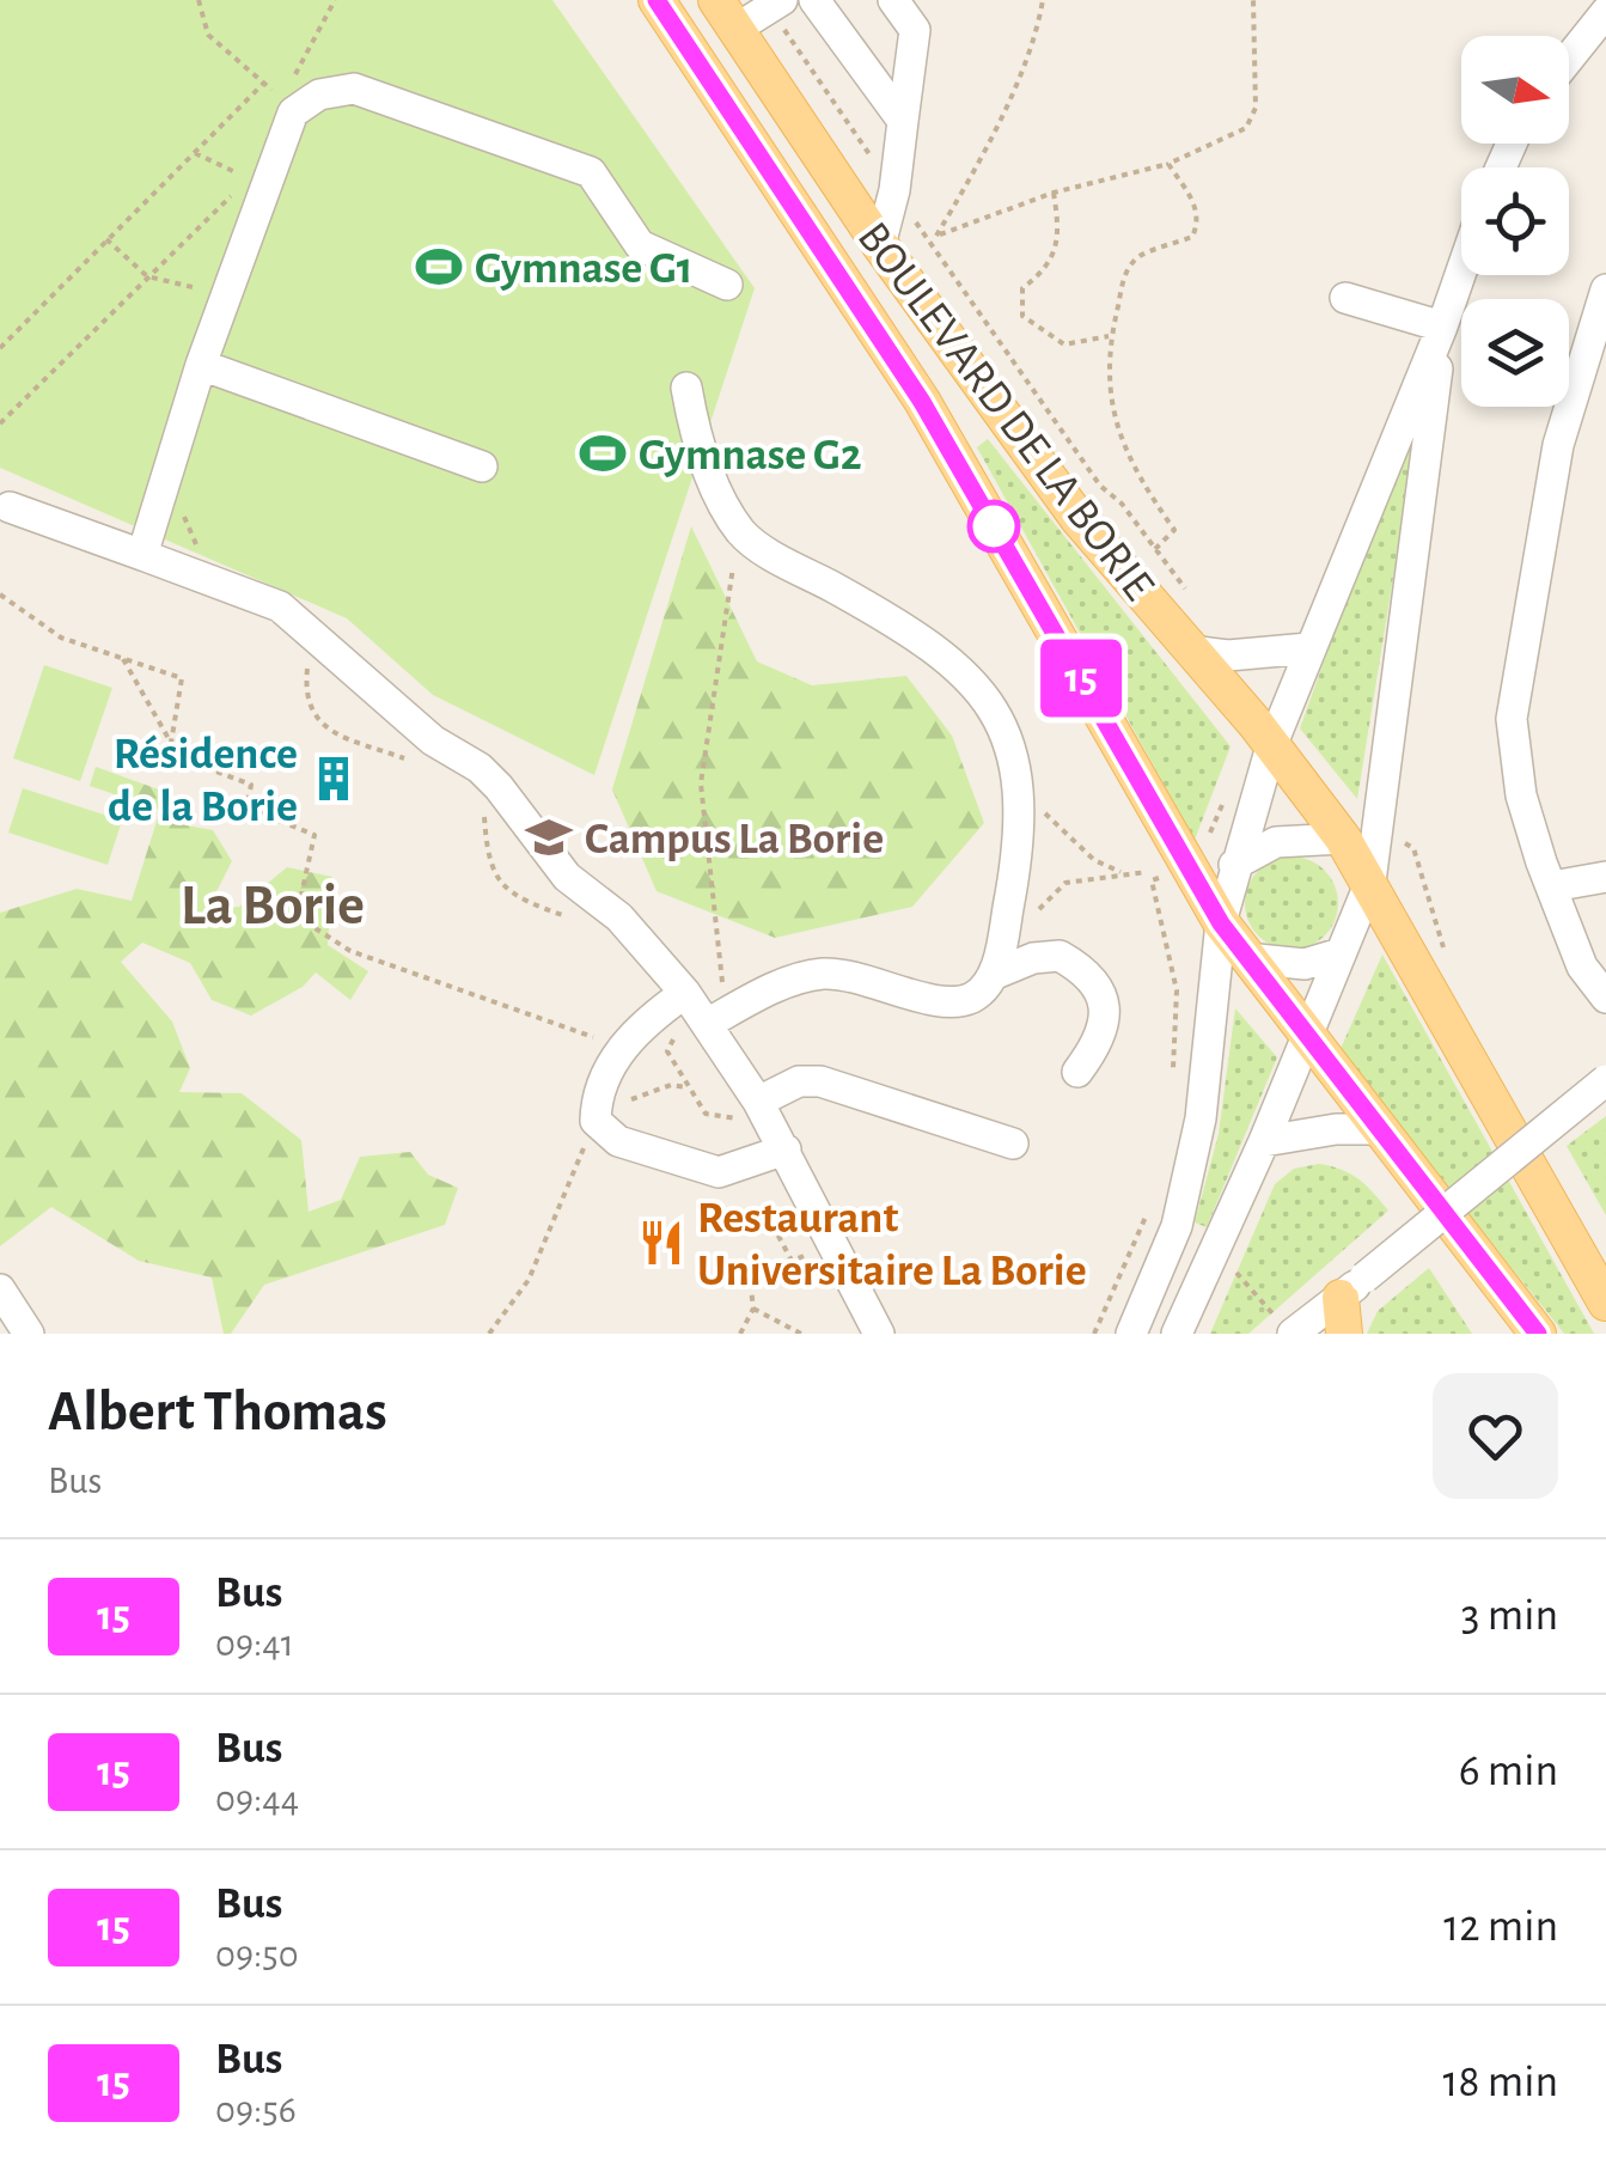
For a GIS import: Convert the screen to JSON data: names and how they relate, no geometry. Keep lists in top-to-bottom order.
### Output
{
  "streets": {
    "main road": ["BOULEVARD DE LA BORIE"]
  },
  "districts": ["La Borie"],
  "places": {
    "sports": ["Gymnase G1", "Gymnase G2"],
    "building": ["Résidence de la Borie"],
    "school or university": ["Campus La Borie"],
    "restaurant": ["Restaurant Universitaire La Borie"]
  },
  "lines": ["bus line 15"],
  "north": "right",
  "page": {
    "on_map": "15",
    "heading": ["Albert Thomas", "Bus"],
    "list": [
      {
        "mark": "15",
        "name": "Bus",
        "note": "09:41",
        "value": "3 min"
      },
      {
        "mark": "15",
        "name": "Bus",
        "note": "09:44",
        "value": "6 min"
      },
      {
        "mark": "15",
        "name": "Bus",
        "note": "09:50",
        "value": "12 min"
      },
      {
        "mark": "15",
        "name": "Bus",
        "note": "09:56",
        "value": "18 min"
      }
    ]
  }
}
